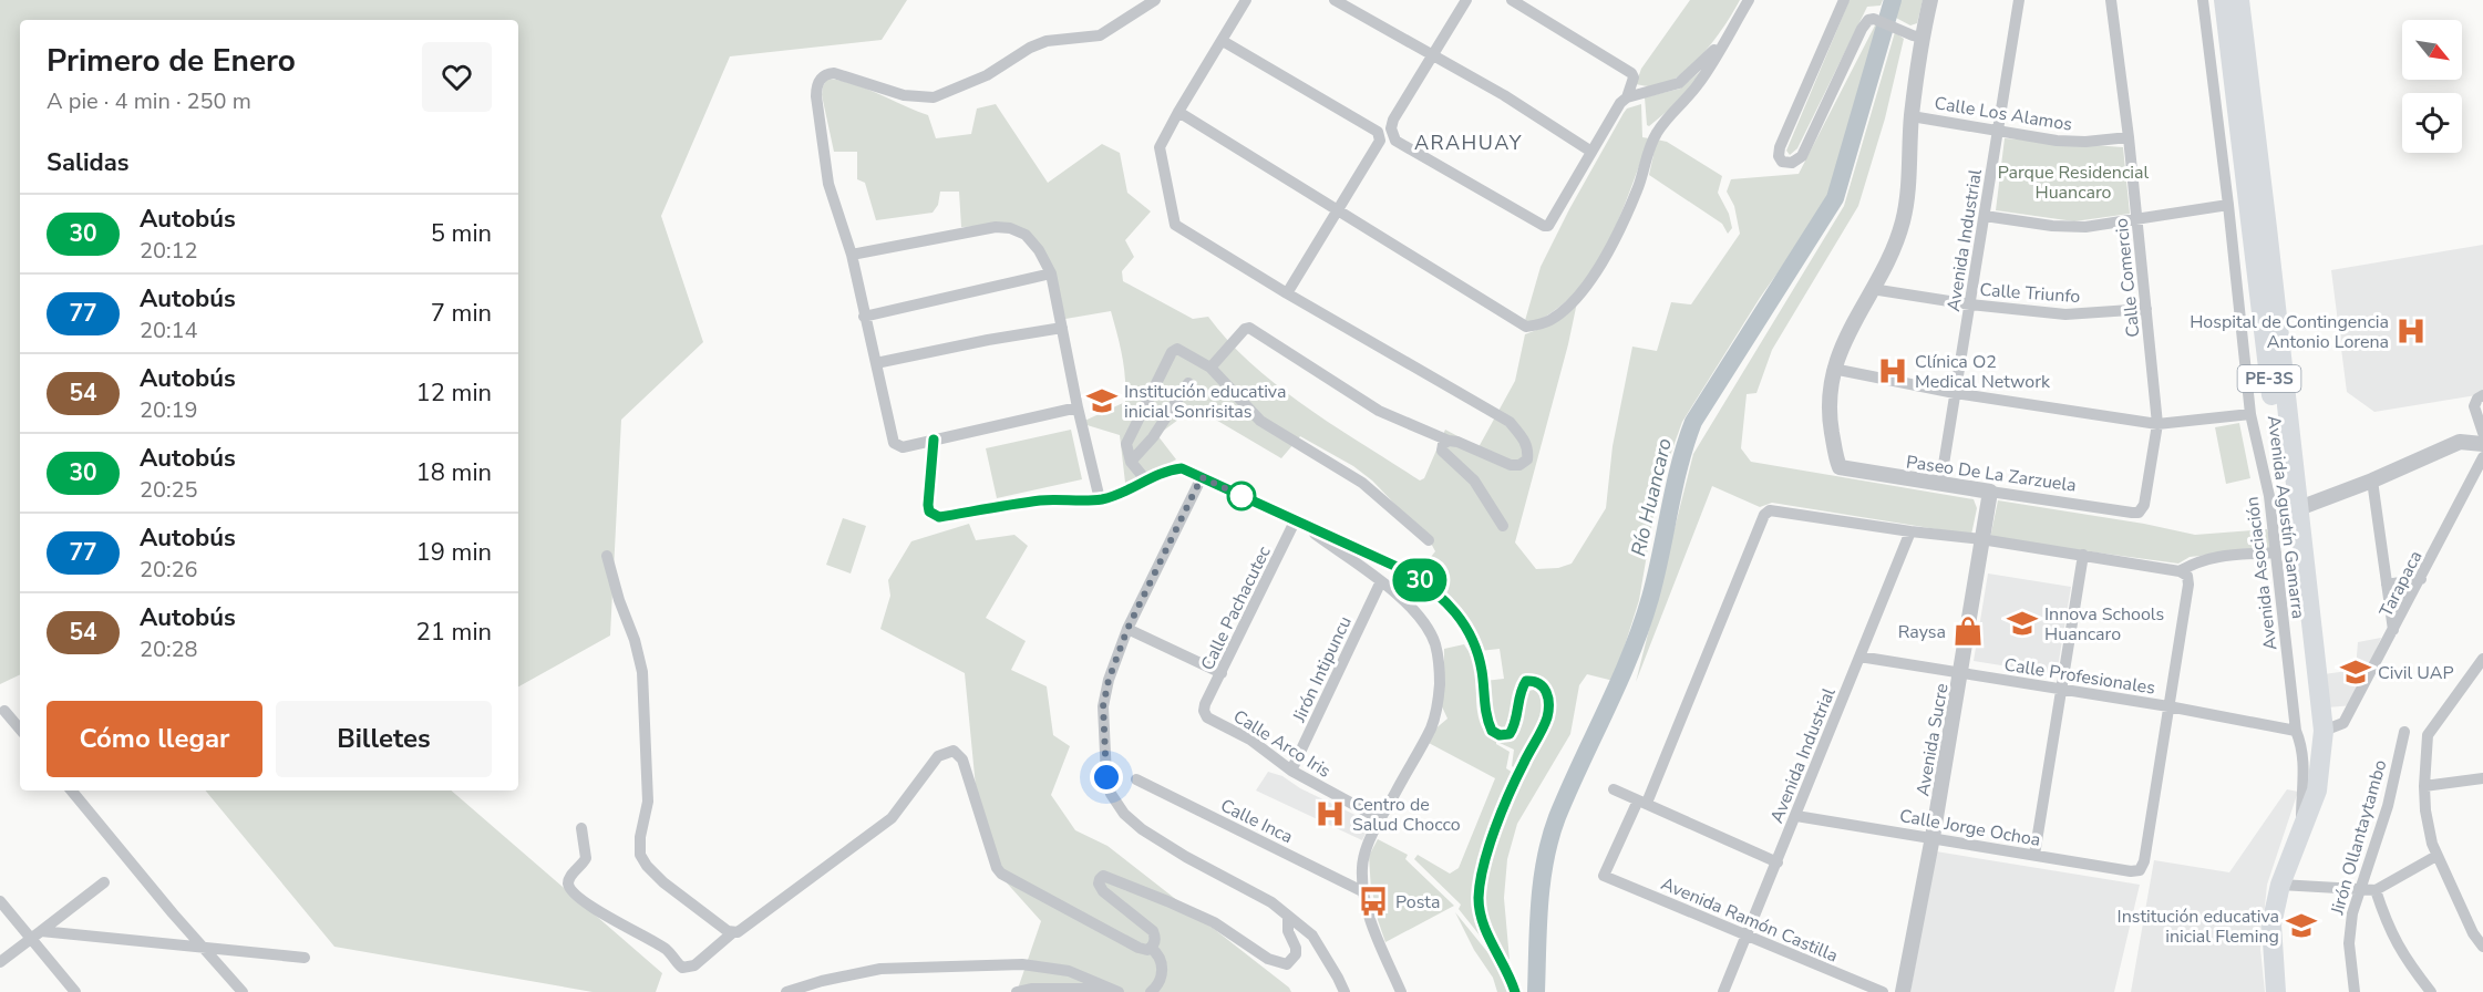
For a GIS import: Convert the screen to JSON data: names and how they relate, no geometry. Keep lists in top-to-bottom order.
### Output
{
  "streets": {
    "highway": ["PE-3S", "Avenida Agustín Gamarra"],
    "street": [
      "Calle Los Alamos",
      "Avenida Industrial",
      "Calle Comercio",
      "Calle Triunfo",
      "Paseo De La Zarzuela",
      "Avenida Asociación",
      "Tarapaca",
      "Calle Pachacutec",
      "Jirón Intipuncu",
      "Calle Profesionales",
      "Avenida Sucre",
      "Calle Arco Iris",
      "Calle Inca",
      "Calle Jorge Ochoa",
      "Jirón Ollantaytambo",
      "Avenida Ramón Castilla"
    ]
  },
  "crossings": [
    ["Calle Los Alamos", "Avenida Industrial"],
    ["Calle Los Alamos", "Calle Comercio"],
    ["Avenida Industrial", "Calle Triunfo"],
    ["Avenida Industrial", "Paseo De La Zarzuela"],
    ["Avenida Industrial", "Calle Profesionales"],
    ["Avenida Industrial", "Calle Jorge Ochoa"],
    ["Avenida Industrial", "Avenida Ramón Castilla"],
    ["Calle Comercio", "Calle Triunfo"],
    ["Calle Comercio", "Paseo De La Zarzuela"],
    ["PE-3S", "Avenida Agustín Gamarra"],
    ["PE-3S", "Avenida Asociación"],
    ["Paseo De La Zarzuela", "Avenida Sucre"],
    ["Avenida Agustín Gamarra", "Avenida Asociación"],
    ["Avenida Agustín Gamarra", "Tarapaca"],
    ["Avenida Asociación", "Calle Profesionales"],
    ["Calle Pachacutec", "Calle Arco Iris"],
    ["Jirón Intipuncu", "Calle Arco Iris"],
    ["Calle Profesionales", "Avenida Sucre"],
    ["Calle Profesionales", "Calle Jorge Ochoa"],
    ["Avenida Sucre", "Calle Jorge Ochoa"]
  ],
  "districts": ["ARAHUAY"],
  "water": ["Río Huancaro"],
  "parks": ["Parque Residencial Huancaro"],
  "places": {
    "hospital": ["Hospital de Contingencia Antonio Lorena", "Clínica O2 Medical Network", "Centro de Salud Chocco"],
    "school or university": [
      "Institución educativa inicial Sonrisitas",
      "Innova Schools Huancaro",
      "Civil UAP",
      "Institución educativa inicial Fleming"
    ],
    "shop": ["Raysa"],
    "bus stop": ["Posta"]
  },
  "lines": ["bus line 30"],
  "north": "bottom right",
  "page": {
    "on_map": "30",
    "heading": [
      ["Primero de Enero", "A pie · 4 min · 250 m"],
      "Salidas"
    ],
    "list": [
      {
        "mark": "30",
        "name": "Autobús",
        "note": "20:12",
        "value": "5 min"
      },
      {
        "mark": "77",
        "name": "Autobús",
        "note": "20:14",
        "value": "7 min"
      },
      {
        "mark": "54",
        "name": "Autobús",
        "note": "20:19",
        "value": "12 min"
      },
      {
        "mark": "30",
        "name": "Autobús",
        "note": "20:25",
        "value": "18 min"
      },
      {
        "mark": "77",
        "name": "Autobús",
        "note": "20:26",
        "value": "19 min"
      },
      {
        "mark": "54",
        "name": "Autobús",
        "note": "20:28",
        "value": "21 min"
      }
    ],
    "buttons": ["Cómo llegar", "Billetes"]
  }
}
